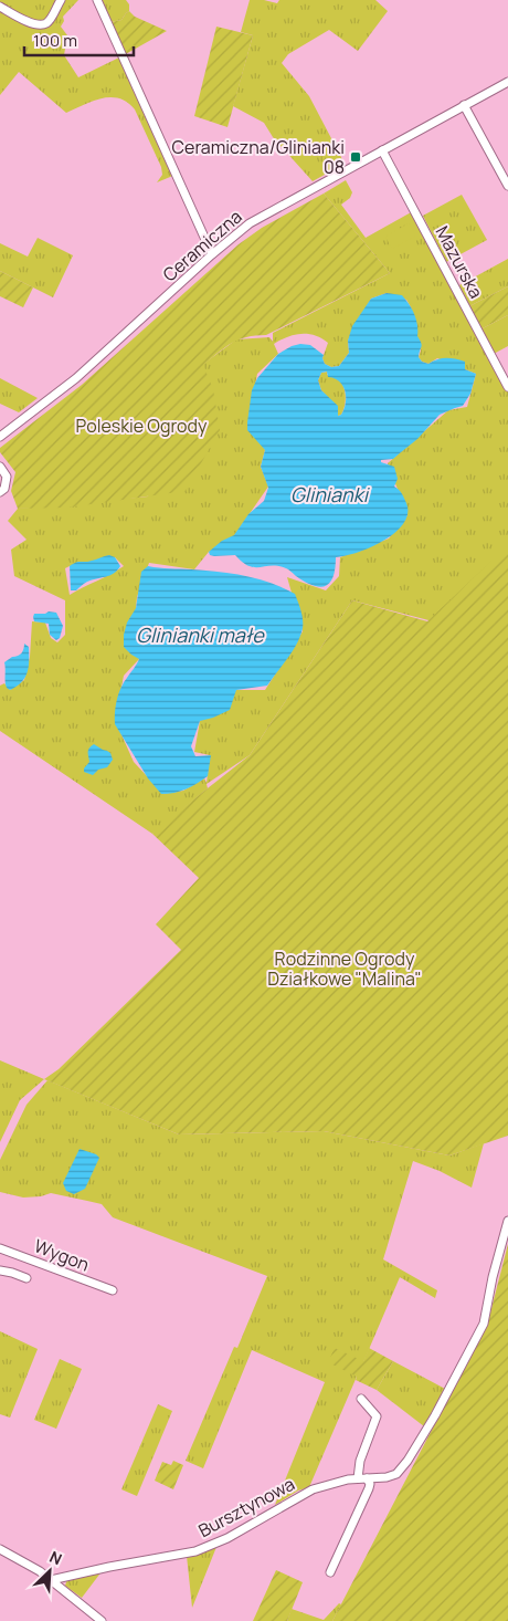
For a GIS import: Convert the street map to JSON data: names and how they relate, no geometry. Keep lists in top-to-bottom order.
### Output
{
  "streets": {
    "street": [
      "Ceramiczna",
      "Mazurska",
      "Wygon",
      "Bursztynowa"
    ]
  },
  "crossings": [
    ["Ceramiczna", "Mazurska"]
  ],
  "water": ["Glinianki", "Glinianki małe"],
  "parks": ["Poleskie Ogrody", "Rodzinne Ogrody Działkowe \"Malina\""],
  "places": {
    "transit": ["Ceramiczna/Glinianki 08"]
  },
  "scale_bar": "100 m",
  "north": "top right"
}
